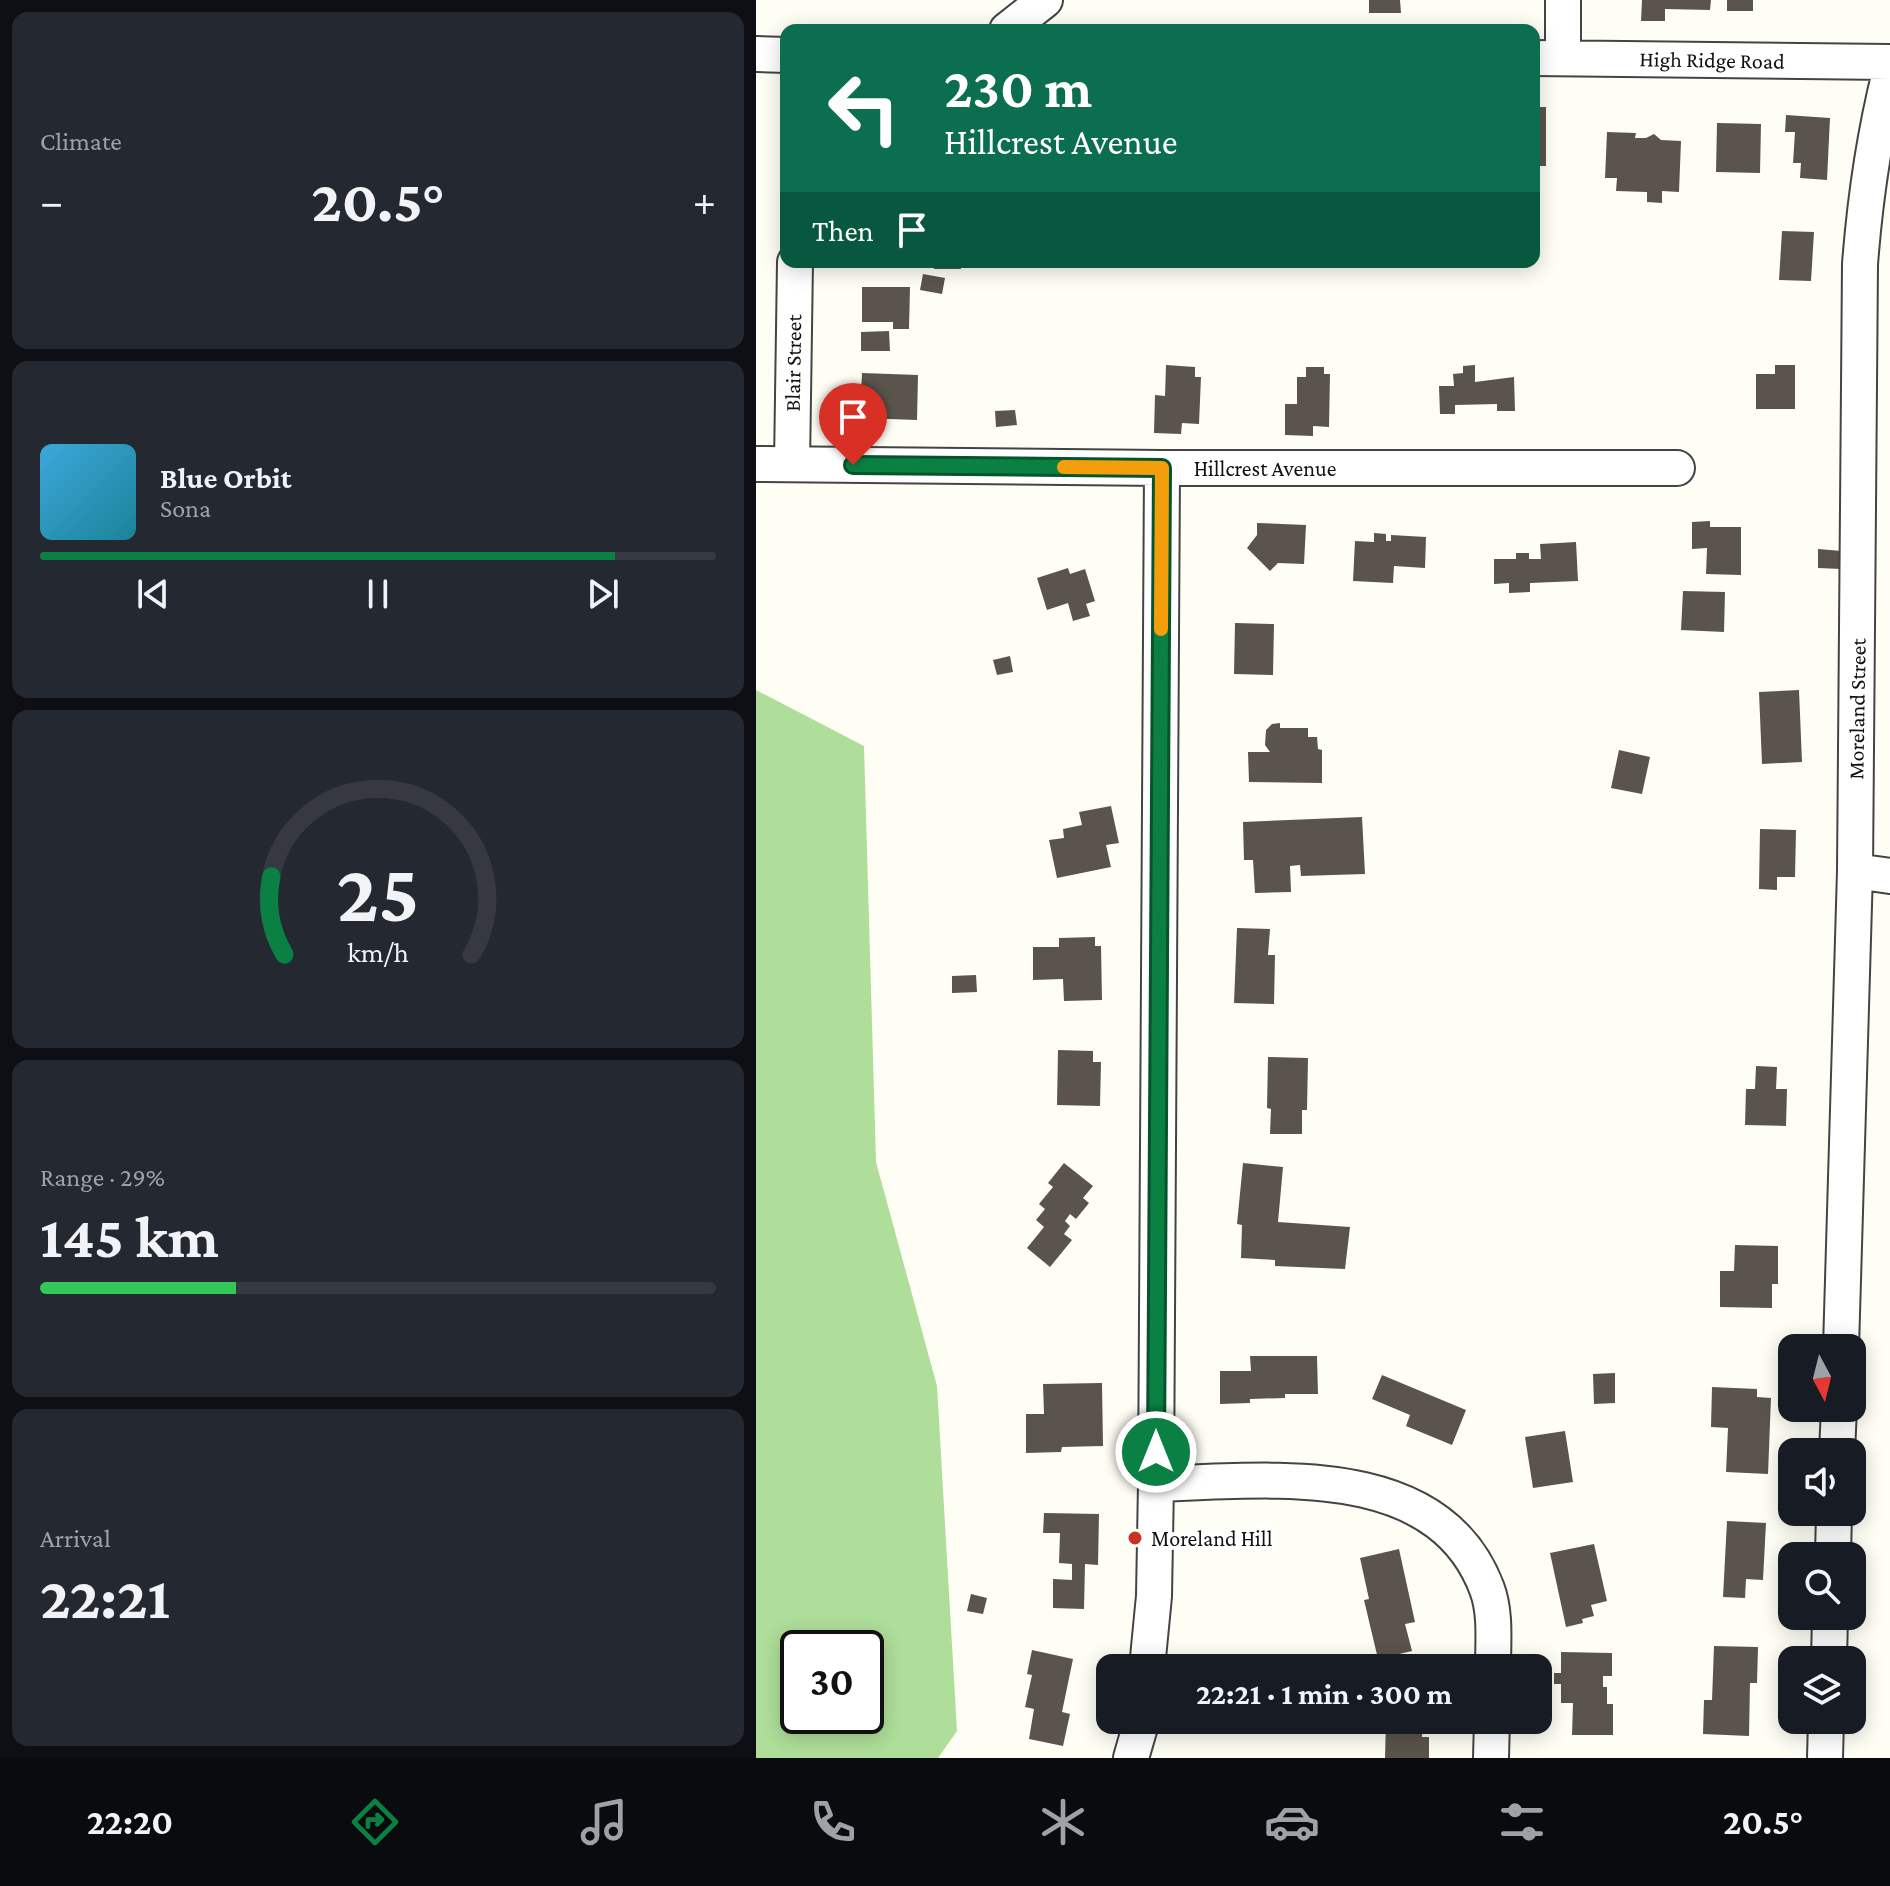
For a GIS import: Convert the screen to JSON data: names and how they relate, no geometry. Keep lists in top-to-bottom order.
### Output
{
  "streets": {
    "street": [
      "High Ridge Road",
      "Blair Street",
      "Hillcrest Avenue",
      "Moreland Street"
    ]
  },
  "crossings": [
    ["Blair Street", "Hillcrest Avenue"]
  ],
  "places": ["Moreland Hill"],
  "north": "bottom",
  "page": {
    "tile": [
      "Climate",
      ["Range · 29%", "145 km"],
      ["Arrival", "22:21"]
    ],
    "turn": ["230 m", "Hillcrest Avenue"],
    "heat": ["−", "20.5°", "+"],
    "then": "Then",
    "song": ["Blue Orbit", "Sona"],
    "limit": "30",
    "trip": "22:21 · 1 min · 300 m",
    "tabs": ["22:20", "20.5°"],
    "gauge": ["25", "km/h"]
  }
}
